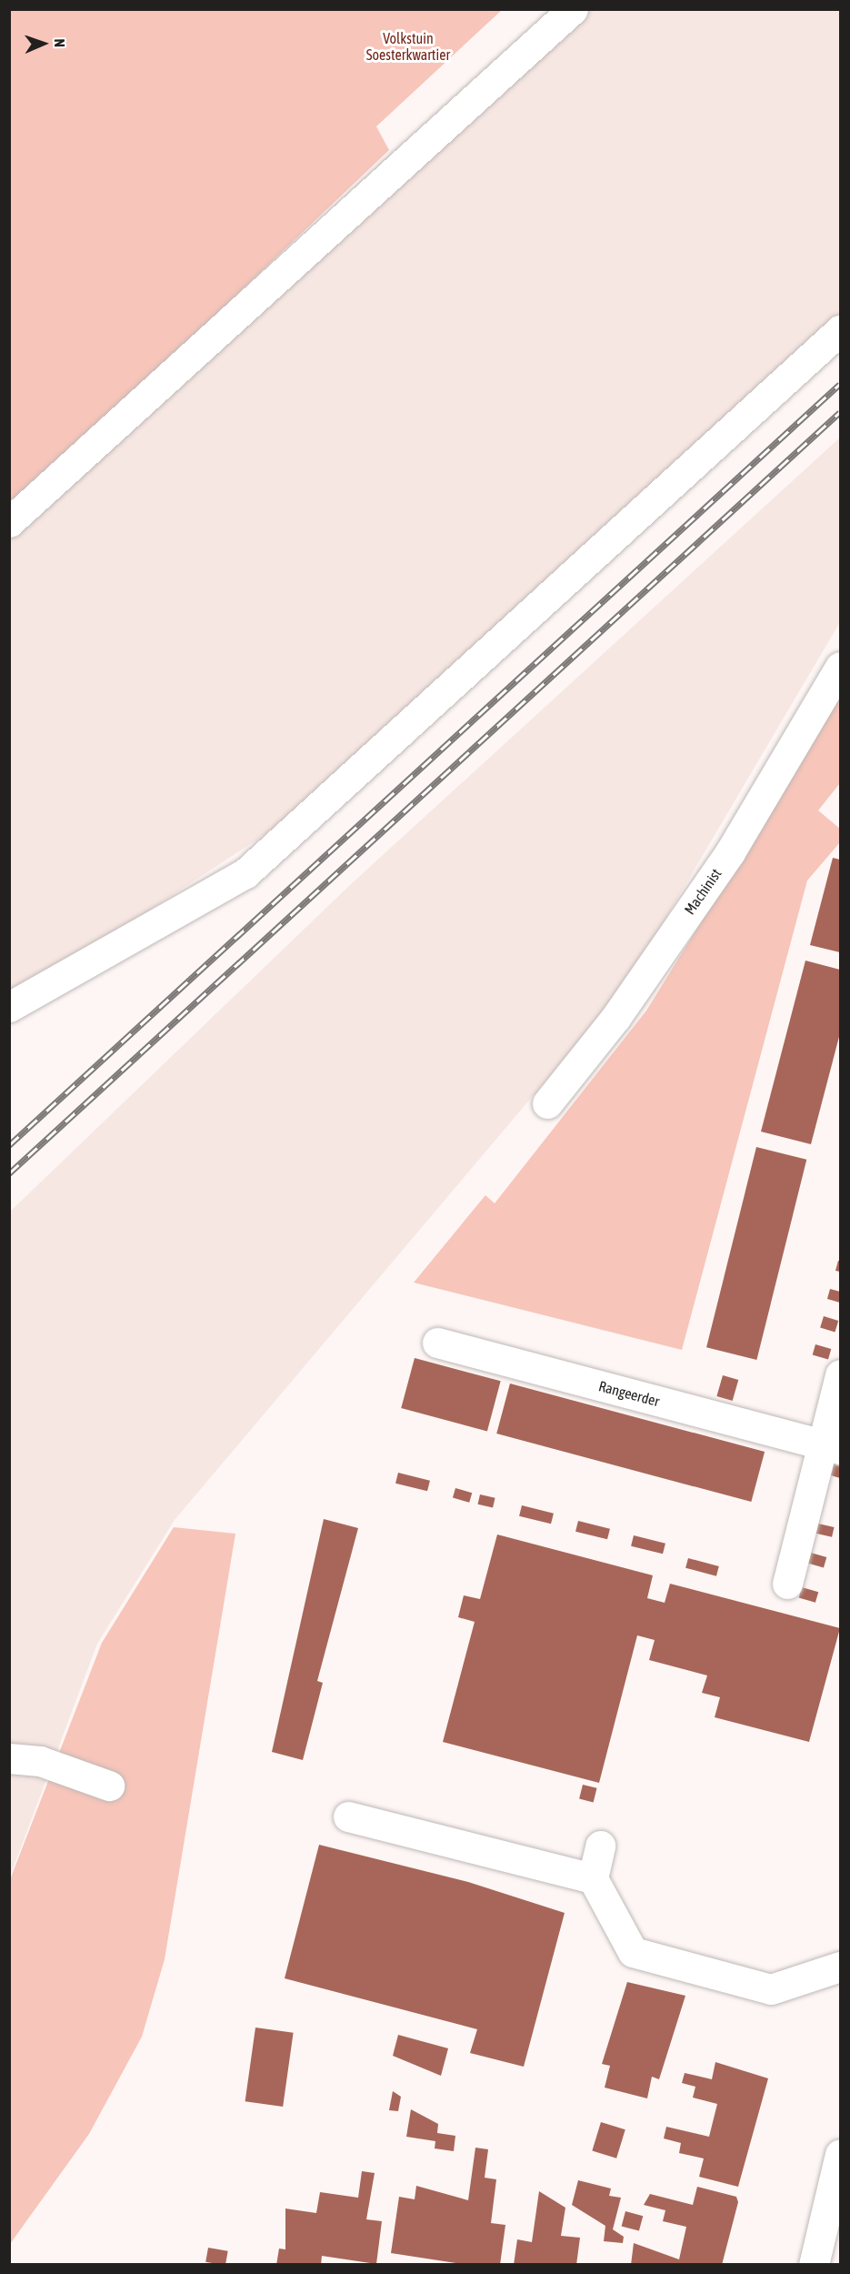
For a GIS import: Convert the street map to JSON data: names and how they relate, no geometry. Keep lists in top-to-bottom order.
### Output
{
  "streets": {
    "street": ["Machinist", "Rangeerder"]
  },
  "parks": ["Volkstuin Soesterkwartier"],
  "north": "right"
}
